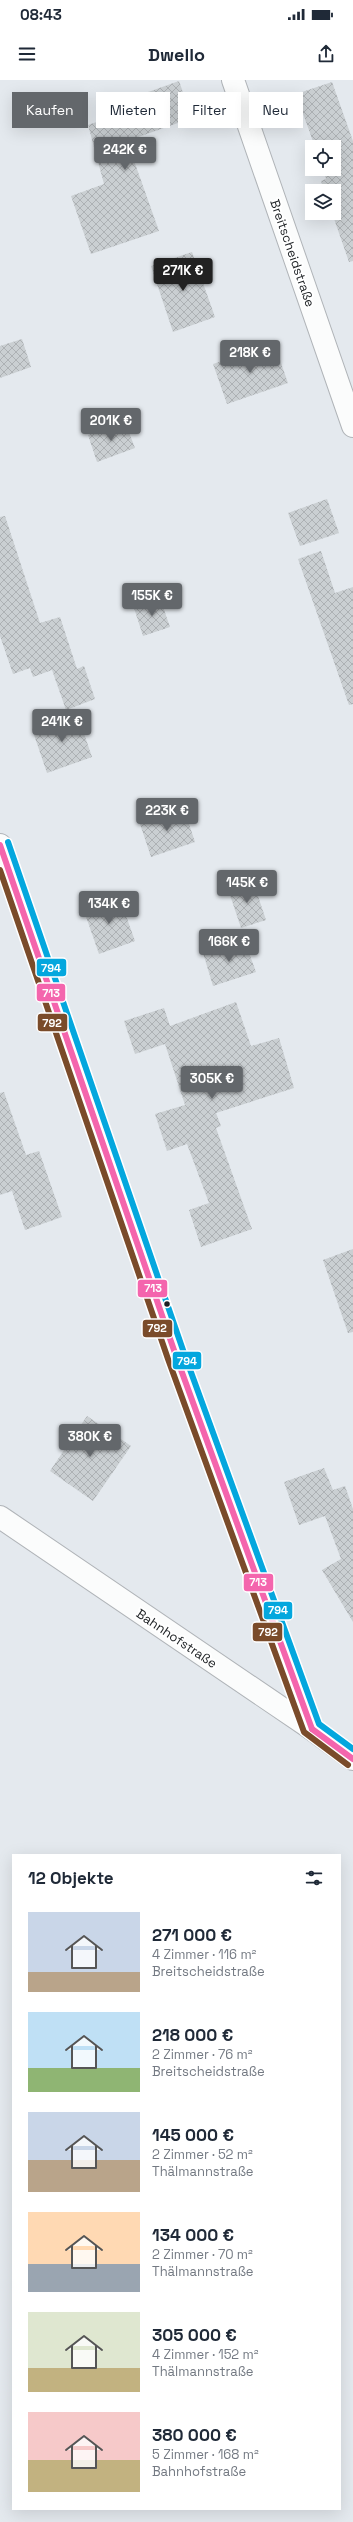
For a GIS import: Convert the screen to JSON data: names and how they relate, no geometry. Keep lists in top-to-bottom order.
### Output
{
  "streets": {
    "main road": ["Breitscheidstraße", "Bahnhofstraße"]
  },
  "lines": ["transit line 794", "transit line 713", "transit line 792"],
  "page": {
    "status": "08:43",
    "header": "Dwello",
    "chip": [
      "Kaufen",
      "Mieten",
      "Filter",
      "Neu"
    ],
    "price": [
      "242K €",
      "271K €",
      "218K €",
      "201K €",
      "155K €",
      "241K €",
      "223K €",
      "145K €",
      "134K €",
      "166K €",
      "305K €",
      "380K €"
    ],
    "heading": "12 Objekte",
    "list": [
      {
        "name": "271 000 €",
        "note": "4 Zimmer · 116 m² · Breitscheidstraße"
      },
      {
        "name": "218 000 €",
        "note": "2 Zimmer · 76 m² · Breitscheidstraße"
      },
      {
        "name": "145 000 €",
        "note": "2 Zimmer · 52 m² · Thälmannstraße"
      },
      {
        "name": "134 000 €",
        "note": "2 Zimmer · 70 m² · Thälmannstraße"
      },
      {
        "name": "305 000 €",
        "note": "4 Zimmer · 152 m² · Thälmannstraße"
      },
      {
        "name": "380 000 €",
        "note": "5 Zimmer · 168 m² · Bahnhofstraße"
      }
    ]
  }
}
